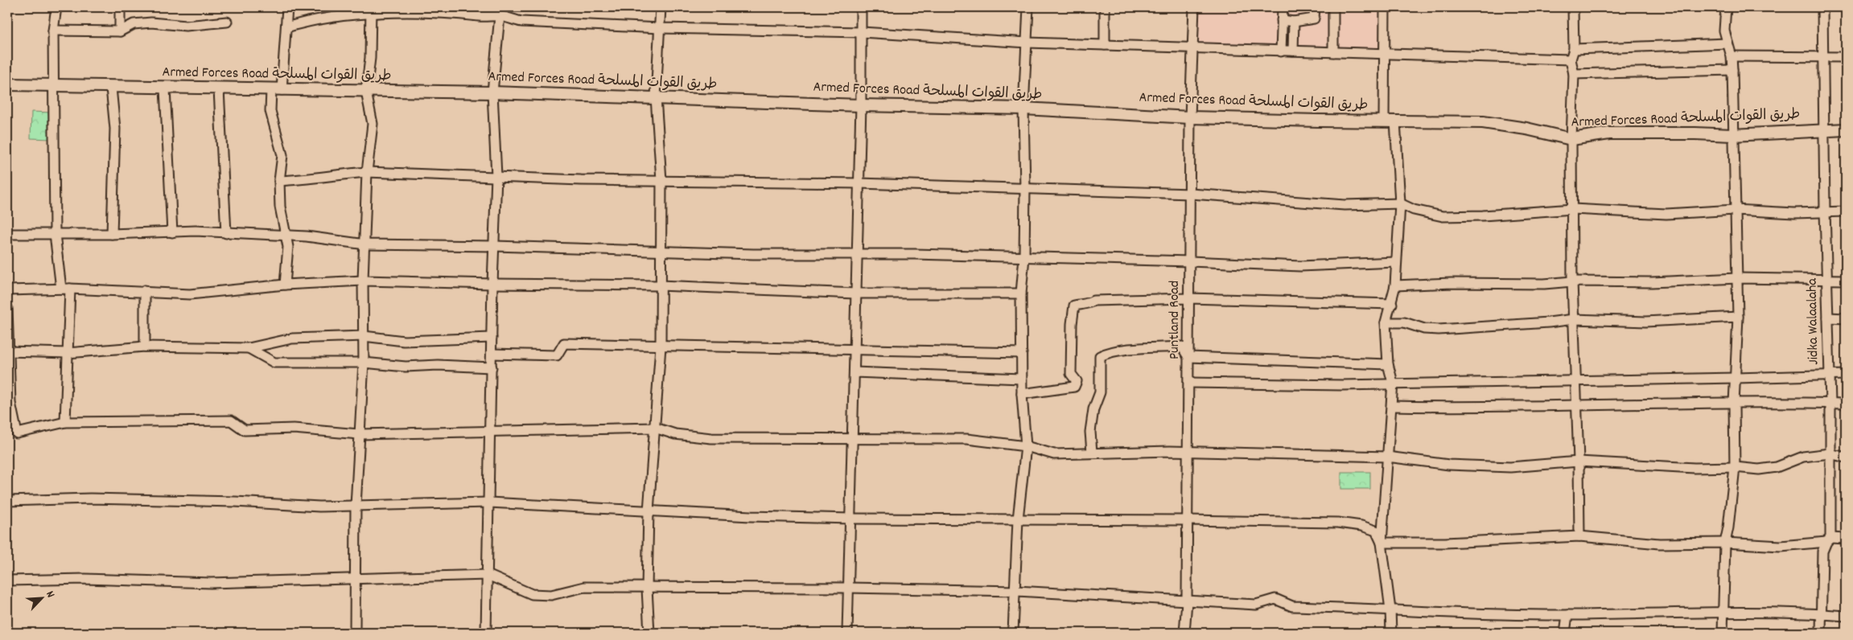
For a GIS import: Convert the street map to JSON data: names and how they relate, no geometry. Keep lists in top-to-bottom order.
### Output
{
  "streets": {
    "street": ["Armed Forces Road طريق القوات المسلحة", "Puntland Road", "Jidka Walaalaha"]
  },
  "crossings": [
    ["Armed Forces Road طريق القوات المسلحة", "Puntland Road"],
    ["Armed Forces Road طريق القوات المسلحة", "Jidka Walaalaha"]
  ],
  "north": "top right"
}
